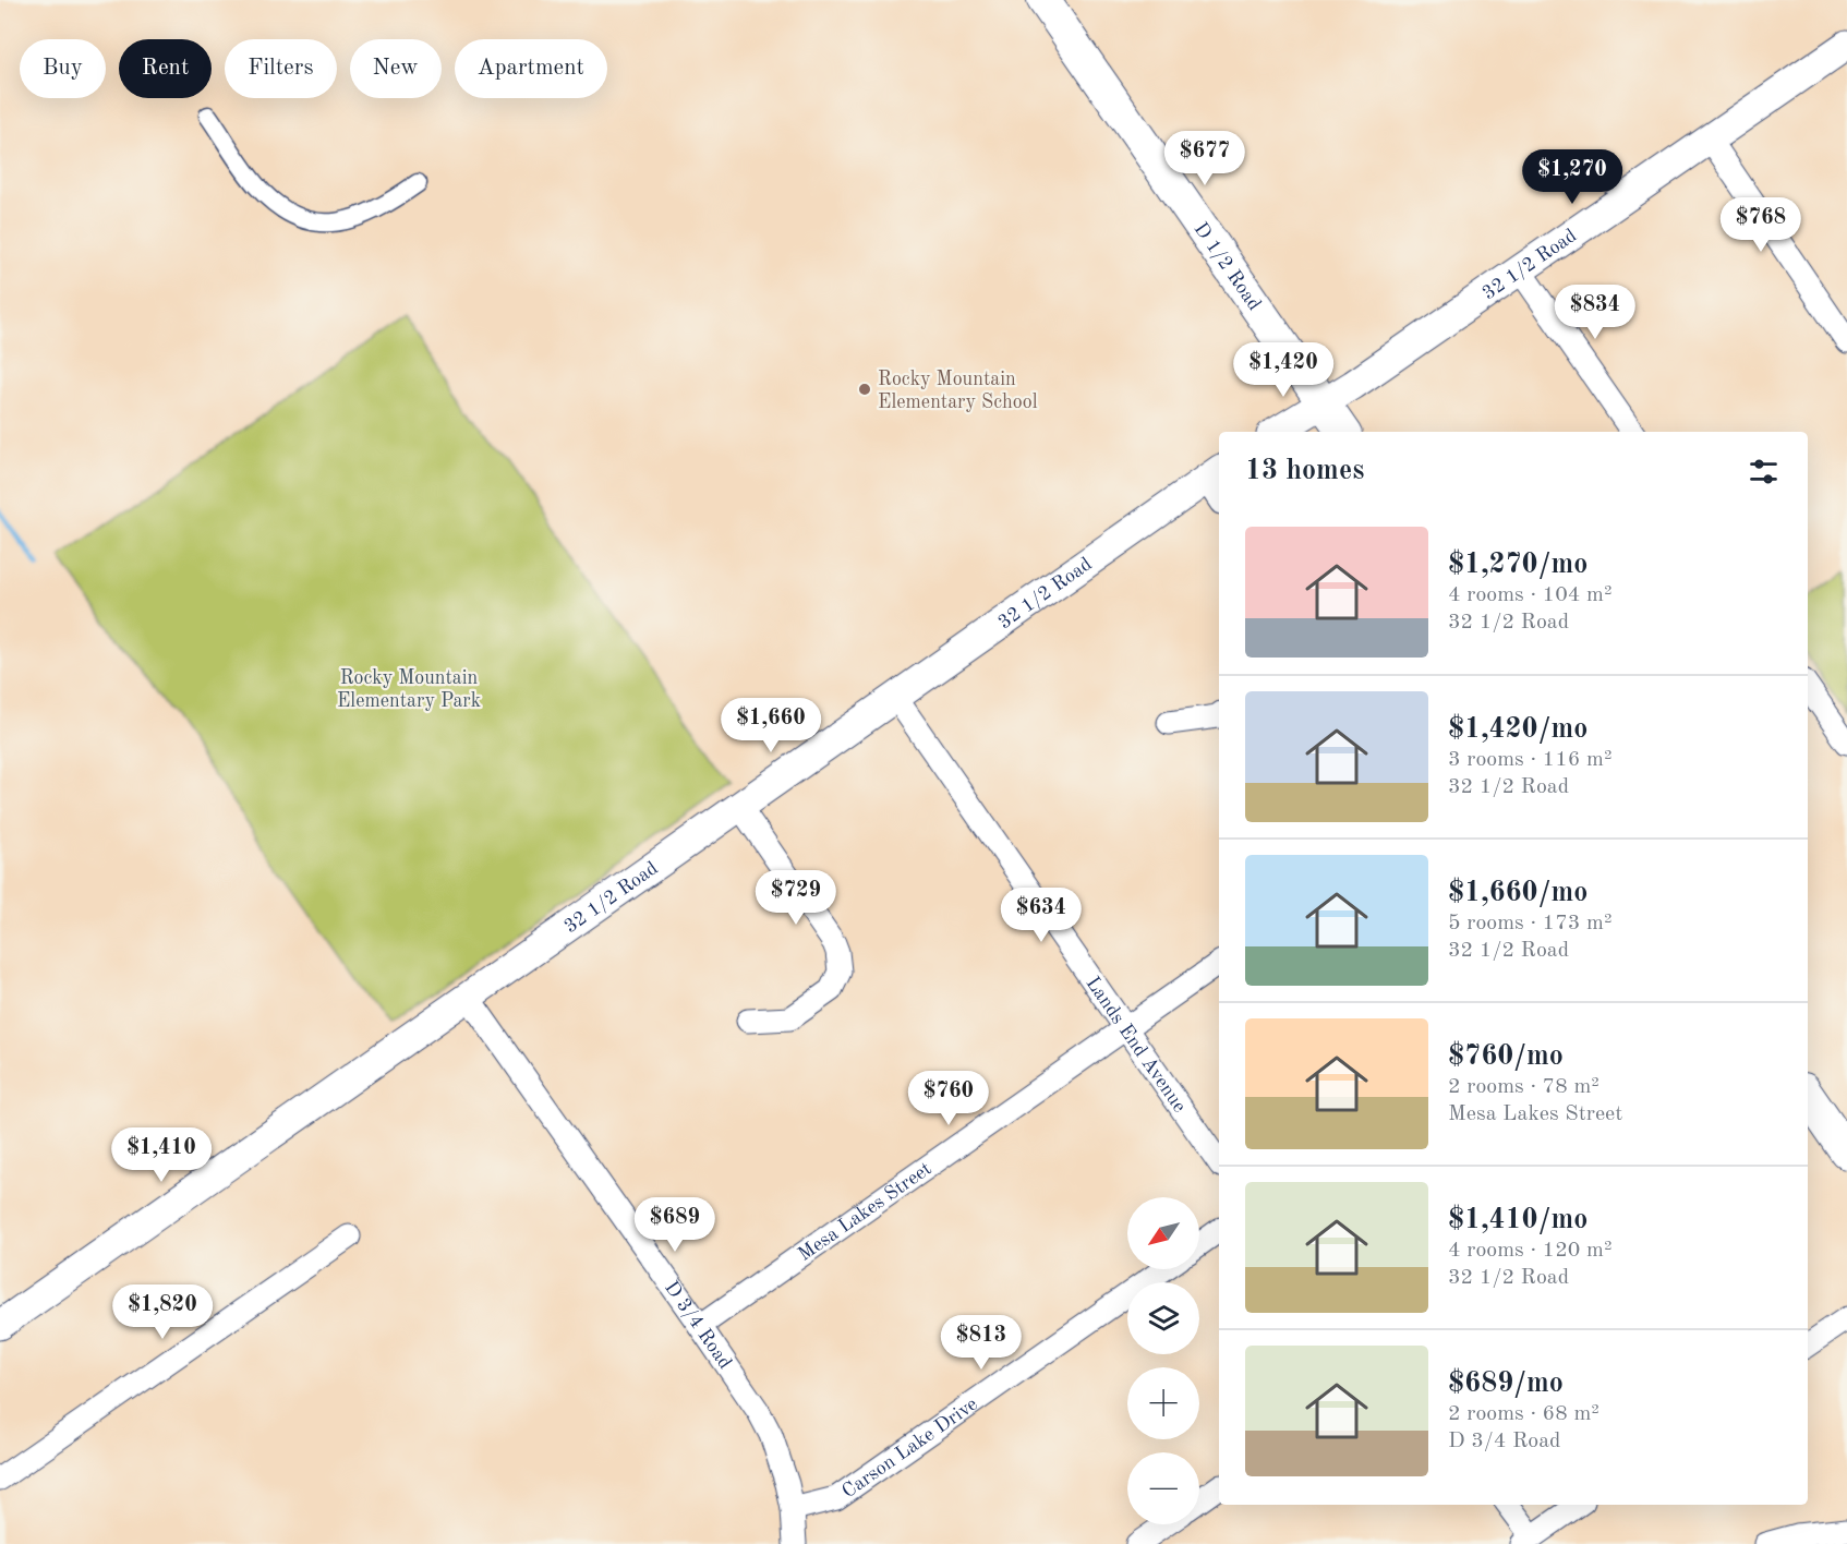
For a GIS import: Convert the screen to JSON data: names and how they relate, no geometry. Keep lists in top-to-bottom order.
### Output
{
  "streets": {
    "main road": ["D 1/2 Road"],
    "street": [
      "32 1/2 Road",
      "Lands End Avenue",
      "Mesa Lakes Street",
      "D 3/4 Road",
      "Carson Lake Drive"
    ]
  },
  "crossings": [
    ["32 1/2 Road", "D 1/2 Road"],
    ["32 1/2 Road", "Lands End Avenue"],
    ["32 1/2 Road", "D 3/4 Road"],
    ["Lands End Avenue", "Mesa Lakes Street"],
    ["Mesa Lakes Street", "D 3/4 Road"],
    ["D 3/4 Road", "Carson Lake Drive"]
  ],
  "parks": ["Rocky Mountain Elementary Park"],
  "places": ["Rocky Mountain Elementary School"],
  "north": "bottom left",
  "page": {
    "chip": [
      "Buy",
      "Rent",
      "Filters",
      "New",
      "Apartment"
    ],
    "price": [
      "$677",
      "$1,270",
      "$768",
      "$834",
      "$1,420",
      "$1,660",
      "$729",
      "$634",
      "$760",
      "$1,410",
      "$689",
      "$1,820",
      "$813"
    ],
    "heading": "13 homes",
    "list": [
      {
        "name": "$1,270/mo",
        "note": "4 rooms · 104 m² · 32 1/2 Road"
      },
      {
        "name": "$1,420/mo",
        "note": "3 rooms · 116 m² · 32 1/2 Road"
      },
      {
        "name": "$1,660/mo",
        "note": "5 rooms · 173 m² · 32 1/2 Road"
      },
      {
        "name": "$760/mo",
        "note": "2 rooms · 78 m² · Mesa Lakes Street"
      },
      {
        "name": "$1,410/mo",
        "note": "4 rooms · 120 m² · 32 1/2 Road"
      },
      {
        "name": "$689/mo",
        "note": "2 rooms · 68 m² · D 3/4 Road"
      }
    ],
    "map_buttons": ["+", "−"]
  }
}
